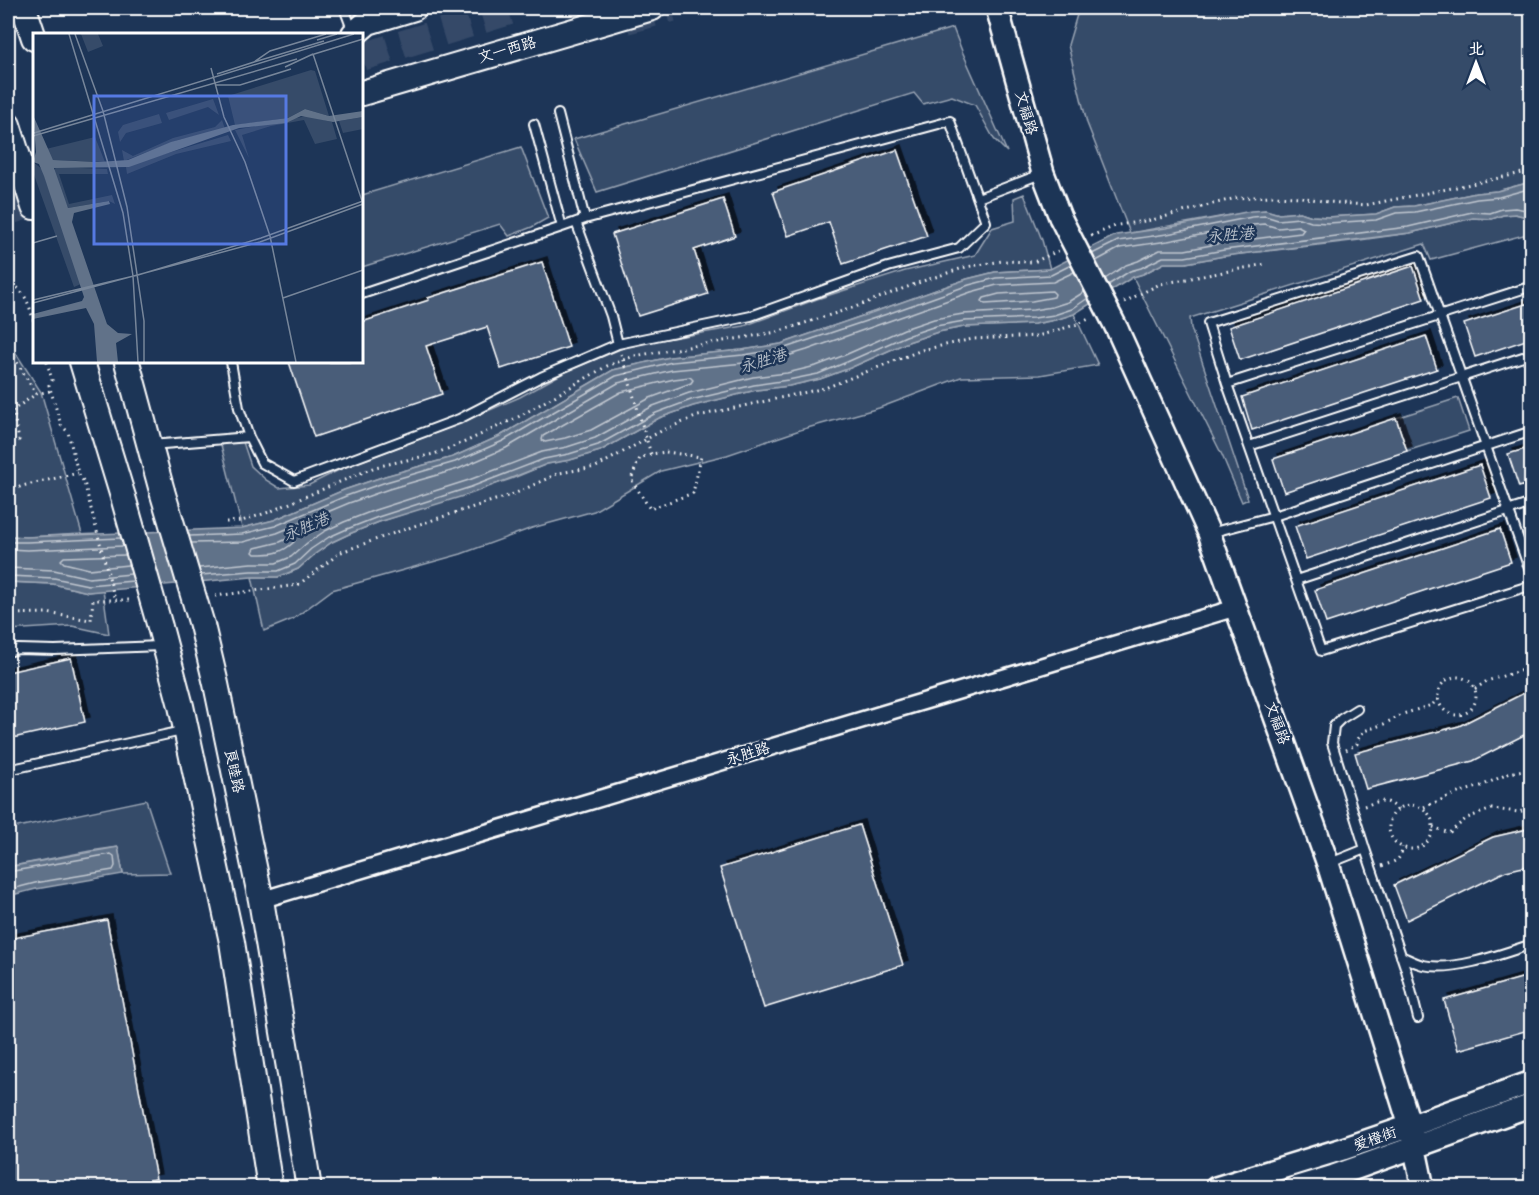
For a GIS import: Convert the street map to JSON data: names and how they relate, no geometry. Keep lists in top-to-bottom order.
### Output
{
  "streets": {
    "main road": ["文一西路", "良睦路"],
    "street": ["文福路", "永胜路", "爱橙街"]
  },
  "crossings": [
    ["文福路", "永胜路"],
    ["文福路", "爱橙街"],
    ["永胜路", "良睦路"]
  ],
  "water": ["永胜港"],
  "north": "top"
}
